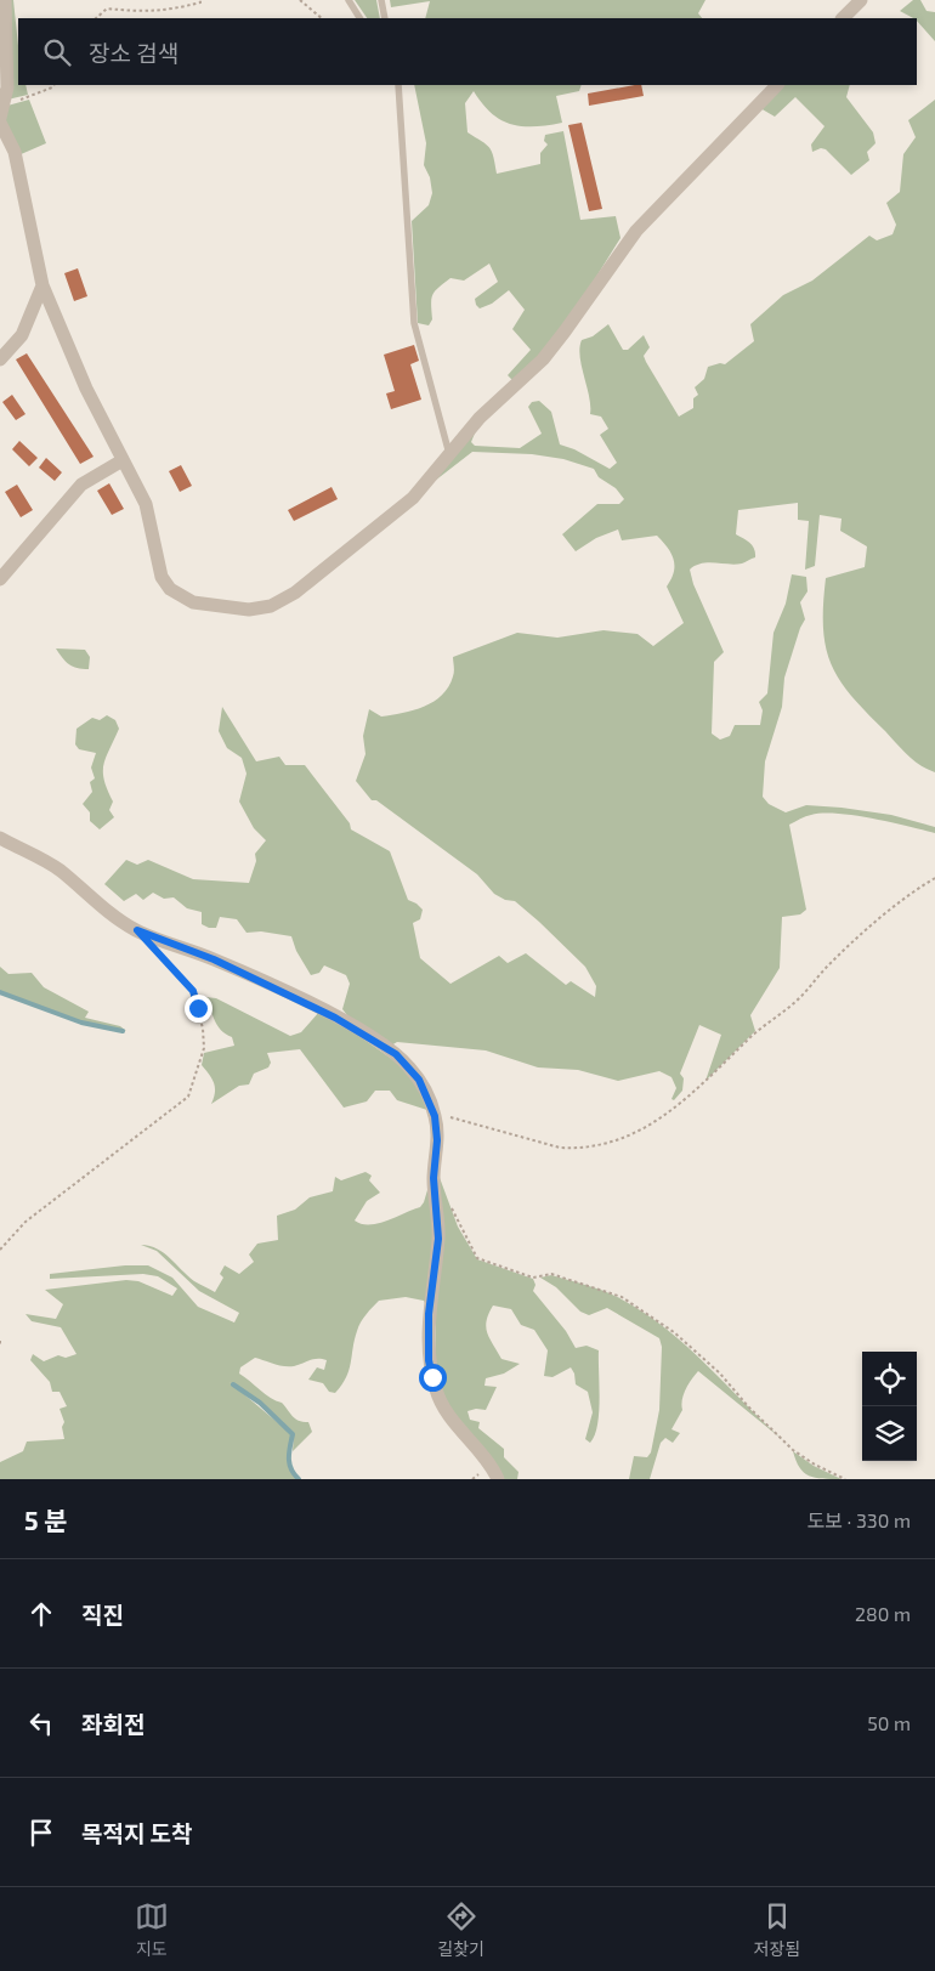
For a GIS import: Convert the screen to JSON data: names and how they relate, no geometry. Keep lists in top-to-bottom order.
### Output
{
  "page": {
    "search": "장소 검색",
    "heading": ["5 분", "도보 · 330 m"],
    "list": [
      ["직진", "280 m"],
      ["좌회전", "50 m"],
      "목적지 도착"
    ],
    "nav": ["지도", "길찾기", "저장됨"]
  }
}
